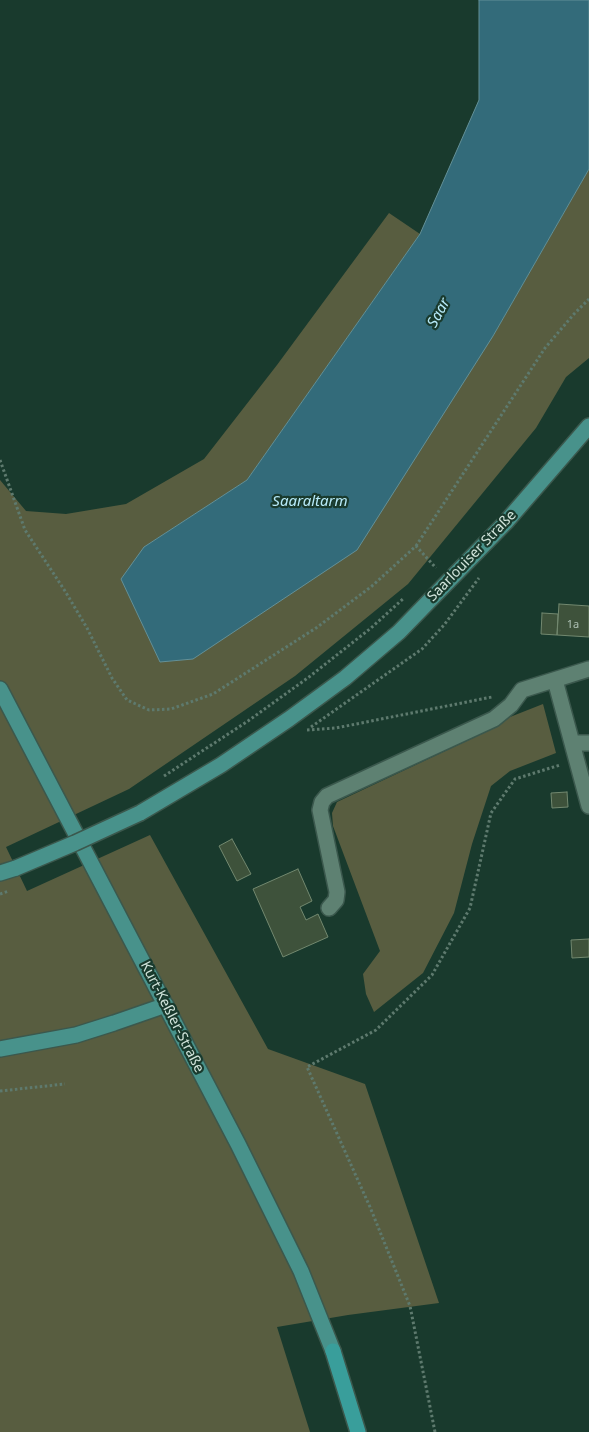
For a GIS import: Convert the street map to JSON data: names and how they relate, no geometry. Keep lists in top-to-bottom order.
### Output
{
  "streets": {
    "main road": ["Saarlouiser Straße", "Kurt-Keßler-Straße"]
  },
  "water": ["Saar", "Saaraltarm"],
  "house_numbers": ["1a"]
}
